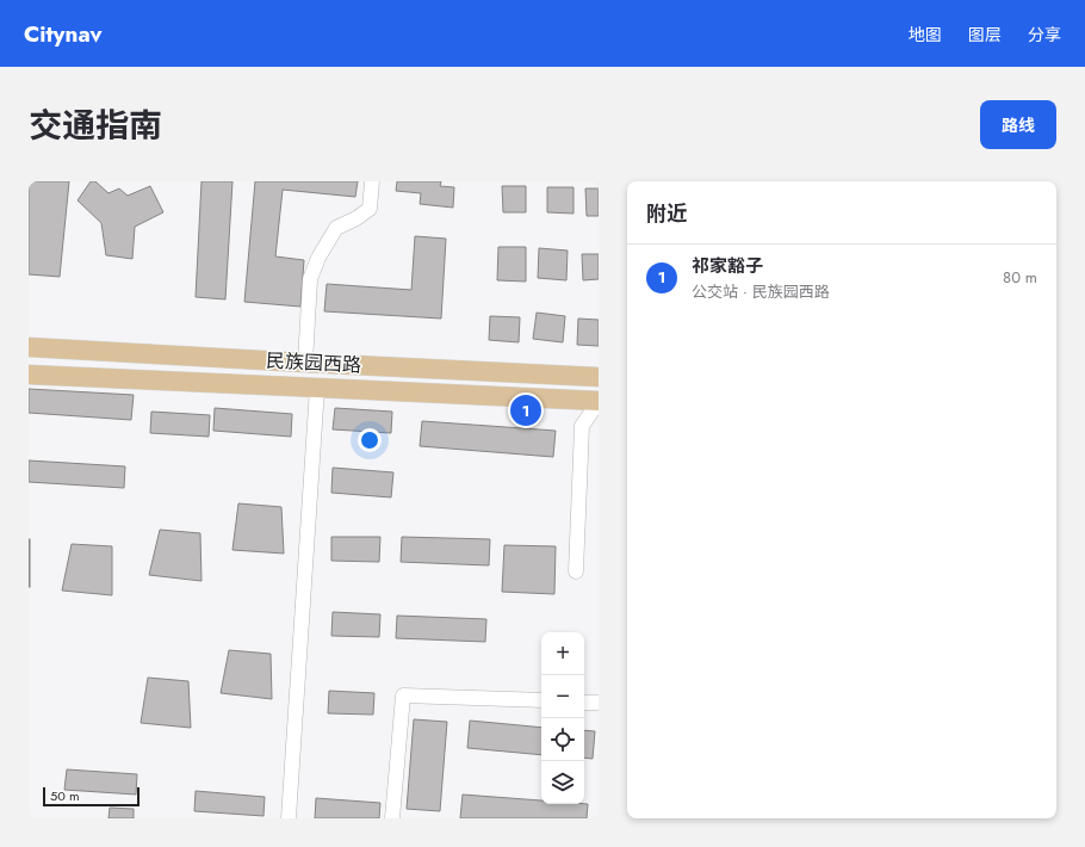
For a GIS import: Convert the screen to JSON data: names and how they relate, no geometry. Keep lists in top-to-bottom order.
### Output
{
  "streets": {
    "main road": ["民族园西路"]
  },
  "scale_bar": "50 m",
  "page": {
    "header": "Citynav",
    "nav": ["地图", "图层", "分享"],
    "title": "交通指南",
    "buttons": "路线",
    "heading": "附近",
    "list": [
      {
        "mark": "1",
        "name": "祁家豁子",
        "note": "公交站 · 民族园西路",
        "value": "80 m"
      }
    ],
    "pins": "1",
    "map_buttons": ["+", "−"],
    "scale": "50 m"
  }
}
